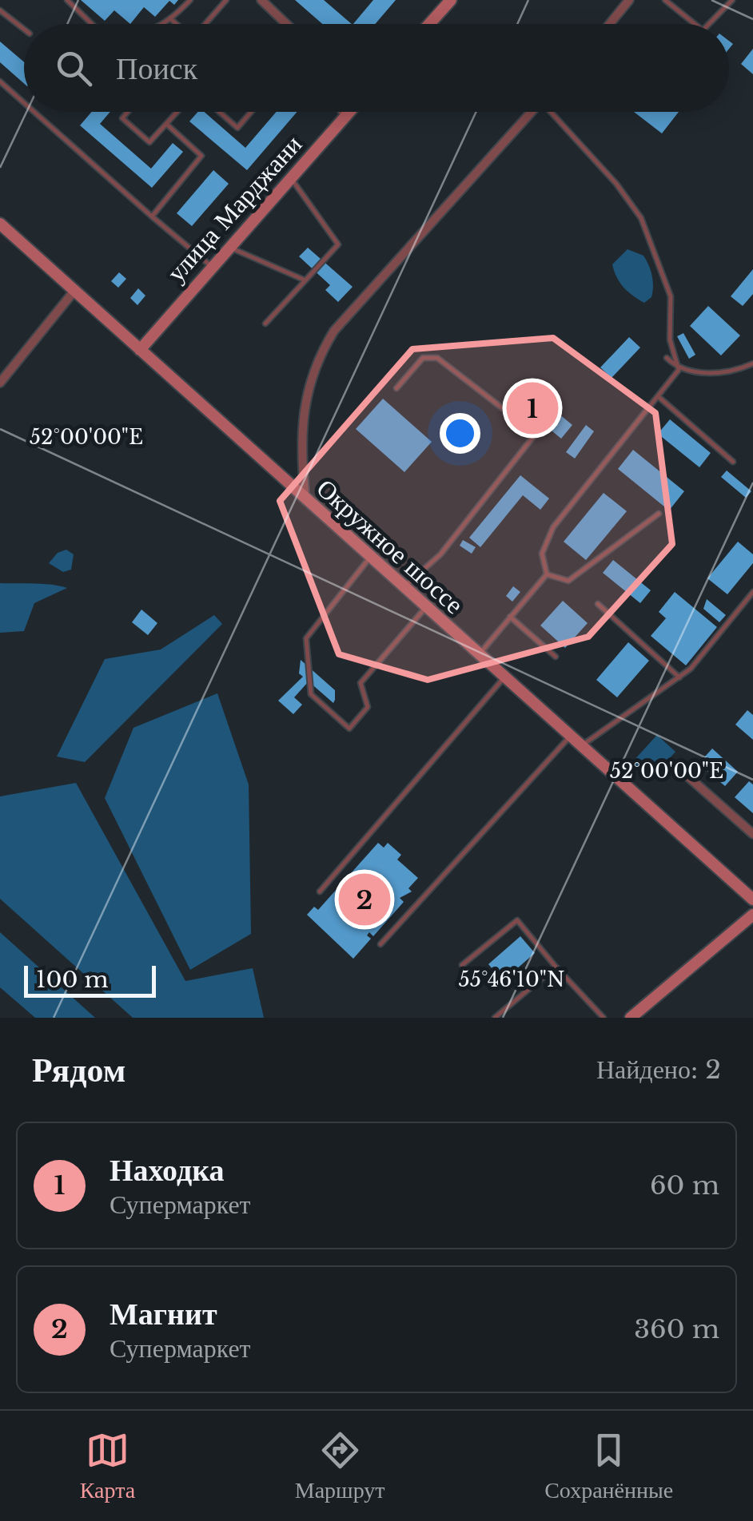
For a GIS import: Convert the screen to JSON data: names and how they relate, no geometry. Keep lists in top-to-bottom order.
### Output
{
  "streets": {
    "street": ["улица Марджани", "Окружное шоссе"]
  },
  "crossings": [
    ["улица Марджани", "Окружное шоссе"]
  ],
  "scale_bar": "100 m",
  "page": {
    "search": "Поиск",
    "pins": ["1", "2"],
    "scale": "100 m",
    "heading": ["Рядом", "Найдено: 2"],
    "list": [
      {
        "mark": "1",
        "name": "Находка",
        "note": "Супермаркет",
        "value": "60 m"
      },
      {
        "mark": "2",
        "name": "Магнит",
        "note": "Супермаркет",
        "value": "360 m"
      }
    ],
    "nav": ["Карта", "Маршрут", "Сохранённые"]
  },
  "coordinates": ["52°00'00\"E", "55°46'10\"N"]
}
